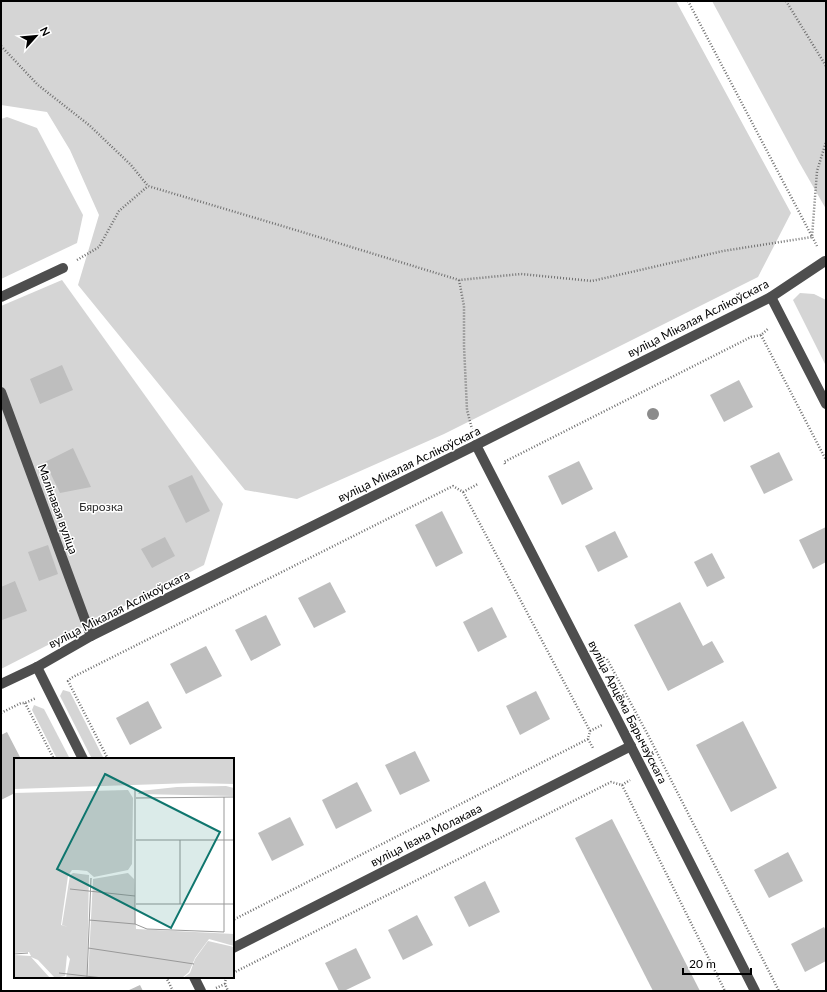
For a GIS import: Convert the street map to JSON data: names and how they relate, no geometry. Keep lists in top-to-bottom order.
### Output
{
  "streets": {
    "street": [
      "вуліца Мікалая Аслікоўскага",
      "Малінавая вуліца",
      "вуліца Арцёма Барычэўскага",
      "вуліца Івана Молакава"
    ]
  },
  "crossings": [
    ["вуліца Мікалая Аслікоўскага", "Малінавая вуліца"],
    ["вуліца Мікалая Аслікоўскага", "вуліца Арцёма Барычэўскага"],
    ["вуліца Арцёма Барычэўскага", "вуліца Івана Молакава"]
  ],
  "parks": ["Бярозка"],
  "scale_bar": "20 m",
  "north": "top right"
}
